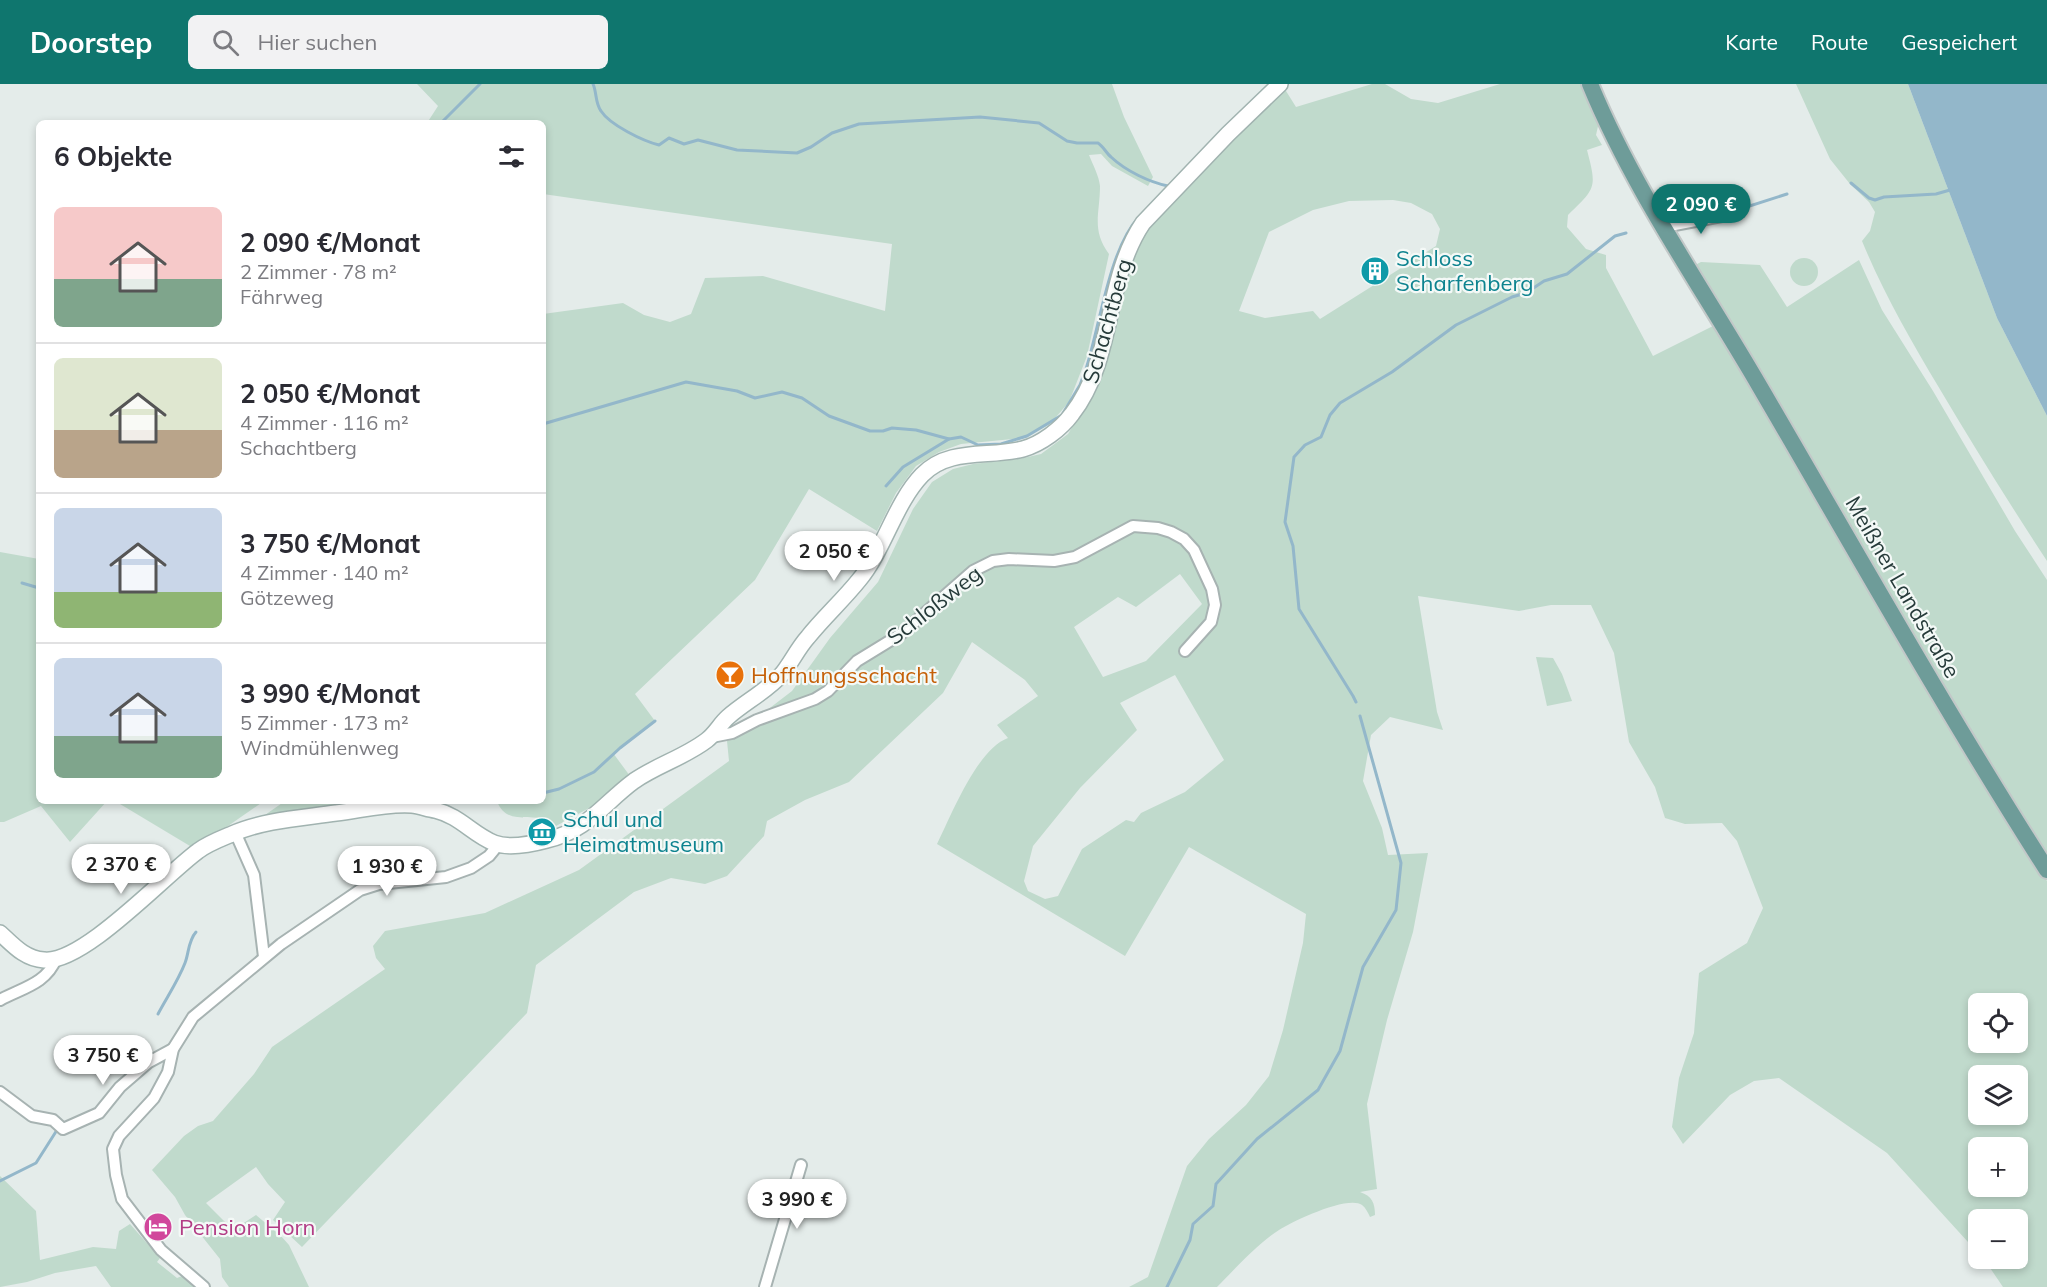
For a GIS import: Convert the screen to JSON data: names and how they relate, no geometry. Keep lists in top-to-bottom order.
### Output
{
  "streets": {
    "main road": ["Meißner Landstraße"],
    "street": ["Schachtberg", "Schloßweg"]
  },
  "crossings": [
    ["Schachtberg", "Schloßweg"]
  ],
  "places": {
    "building": ["Schloss Scharfenberg"],
    "bar": ["Hoffnungsschacht"],
    "museum": ["Schul und Heimatmuseum"],
    "hotel": ["Pension Horn"]
  },
  "page": {
    "header": "Doorstep",
    "search": "Hier suchen",
    "nav": ["Karte", "Route", "Gespeichert"],
    "heading": "6 Objekte",
    "price": [
      "2 090 €",
      "2 050 €",
      "2 370 €",
      "1 930 €",
      "3 750 €",
      "3 990 €"
    ],
    "list": [
      {
        "name": "2 090 €/Monat",
        "note": "2 Zimmer · 78 m² · Fährweg"
      },
      {
        "name": "2 050 €/Monat",
        "note": "4 Zimmer · 116 m² · Schachtberg"
      },
      {
        "name": "3 750 €/Monat",
        "note": "4 Zimmer · 140 m² · Götzeweg"
      },
      {
        "name": "3 990 €/Monat",
        "note": "5 Zimmer · 173 m² · Windmühlenweg"
      }
    ],
    "map_buttons": ["+", "−"]
  }
}
